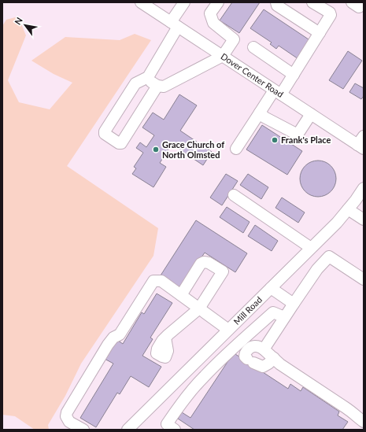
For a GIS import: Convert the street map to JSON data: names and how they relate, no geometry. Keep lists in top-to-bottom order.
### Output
{
  "streets": {
    "street": ["Dover Center Road", "Mill Road"]
  },
  "places": ["Frank's Place", "Grace Church of North Olmsted"],
  "north": "top left"
}
